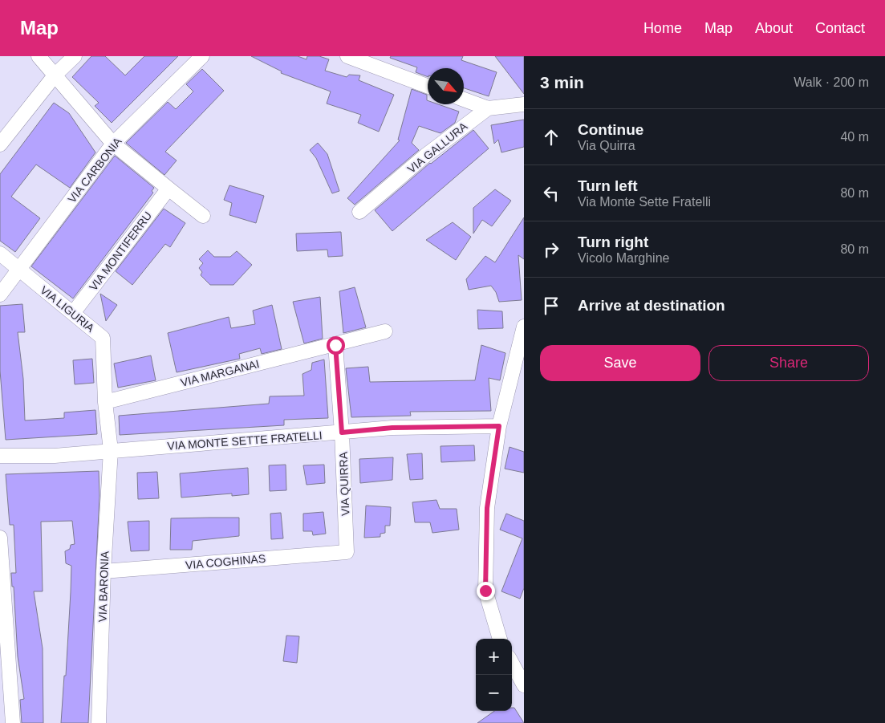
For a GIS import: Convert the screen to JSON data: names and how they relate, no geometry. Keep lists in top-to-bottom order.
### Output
{
  "streets": {
    "street": [
      "VIA GALLURA",
      "VIA CARBONIA",
      "VIA MONTIFERRU",
      "VIA LIGURIA",
      "VIA MARGANAI",
      "VIA MONTE SETTE FRATELLI",
      "VIA QUIRRA",
      "VIA COGHINAS",
      "VIA BARONIA"
    ]
  },
  "crossings": [
    ["VIA CARBONIA", "VIA LIGURIA"],
    ["VIA MONTIFERRU", "VIA LIGURIA"],
    ["VIA LIGURIA", "VIA MARGANAI"],
    ["VIA LIGURIA", "VIA MONTE SETTE FRATELLI"],
    ["VIA LIGURIA", "VIA BARONIA"],
    ["VIA MARGANAI", "VIA QUIRRA"],
    ["VIA MONTE SETTE FRATELLI", "VIA QUIRRA"],
    ["VIA MONTE SETTE FRATELLI", "VIA BARONIA"],
    ["VIA QUIRRA", "VIA COGHINAS"],
    ["VIA COGHINAS", "VIA BARONIA"]
  ],
  "north": "bottom right",
  "page": {
    "header": "Map",
    "nav": [
      "Home",
      "Map",
      "About",
      "Contact"
    ],
    "heading": ["3 min", "Walk · 200 m"],
    "list": [
      ["Continue", "Via Quirra", "40 m"],
      ["Turn left", "Via Monte Sette Fratelli", "80 m"],
      ["Turn right", "Vicolo Marghine", "80 m"],
      "Arrive at destination"
    ],
    "buttons": ["Save", "Share"],
    "map_buttons": ["+", "−"]
  }
}
